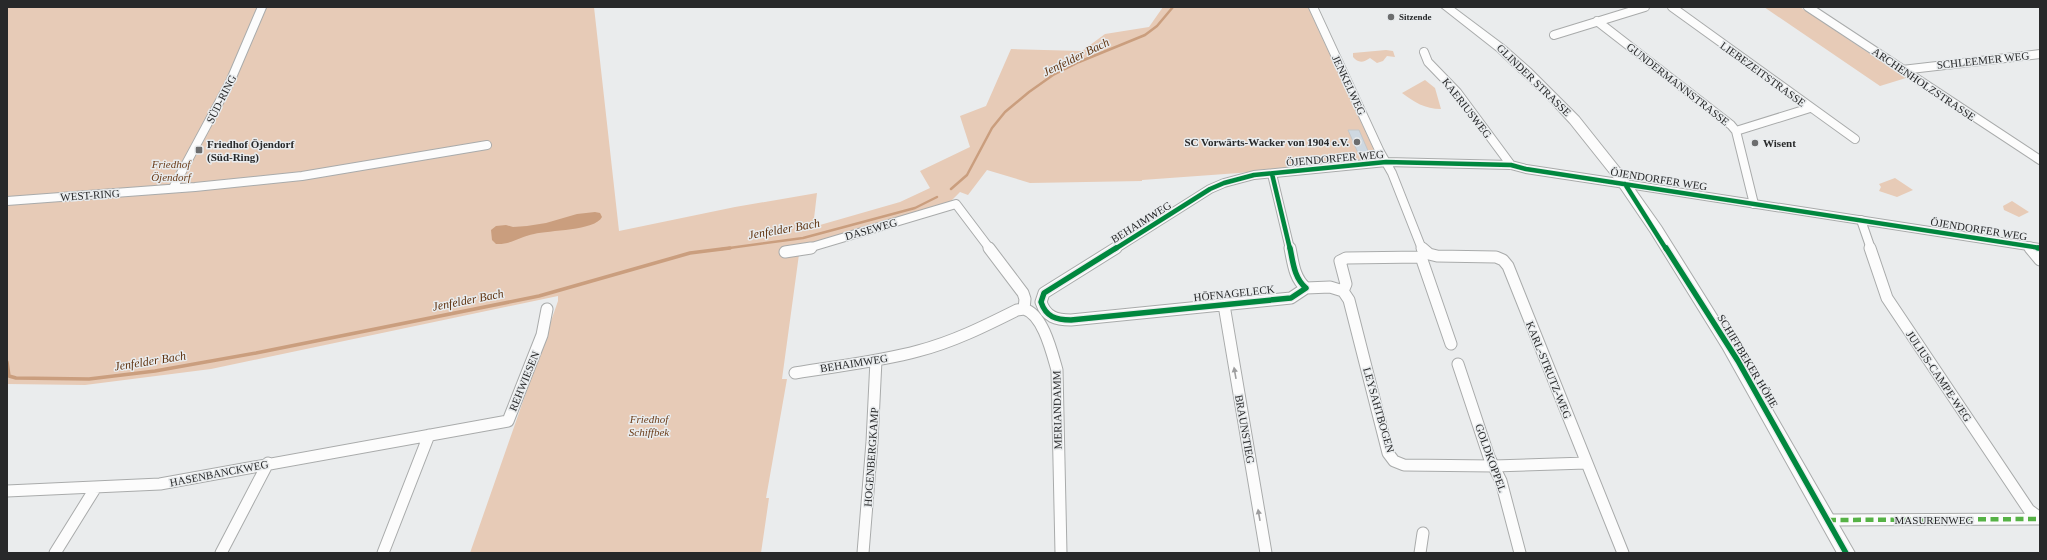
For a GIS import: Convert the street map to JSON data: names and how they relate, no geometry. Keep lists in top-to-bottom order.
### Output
{
  "streets": {
    "main road": ["GLINDER STRASSE", "SCHIFFBEKER HÖHE"],
    "street": [
      "SCHLEEMER WEG",
      "LIEBEZEITSTRASSE",
      "GUNDERMANNSTRASSE",
      "ARCHENHOLZSTRASSE",
      "JENKELWEG",
      "SÜD-RING",
      "KAERIUSWEG",
      "ÖJENDORFER WEG",
      "WEST-RING",
      "BEHAIMWEG",
      "DASEWEG",
      "HÖFNAGELECK",
      "KARL-STRUTZ-WEG",
      "JULIUS-CAMPE-WEG",
      "REHWIESEN",
      "MERIANDAMM",
      "LEYSAHTBOGEN",
      "BRAUNSTIEG",
      "HOGENBERGKAMP",
      "GOLDKOPPEL",
      "HASENBANCKWEG",
      "MASURENWEG"
    ]
  },
  "crossings": [
    ["SCHLEEMER WEG", "ARCHENHOLZSTRASSE"],
    ["GLINDER STRASSE", "ÖJENDORFER WEG"],
    ["GLINDER STRASSE", "SCHIFFBEKER HÖHE"],
    ["GUNDERMANNSTRASSE", "ÖJENDORFER WEG"],
    ["JENKELWEG", "ÖJENDORFER WEG"],
    ["SÜD-RING", "WEST-RING"],
    ["KAERIUSWEG", "ÖJENDORFER WEG"],
    ["ÖJENDORFER WEG", "BEHAIMWEG"],
    ["ÖJENDORFER WEG", "SCHIFFBEKER HÖHE"],
    ["ÖJENDORFER WEG", "JULIUS-CAMPE-WEG"],
    ["BEHAIMWEG", "DASEWEG"],
    ["BEHAIMWEG", "HÖFNAGELECK"],
    ["BEHAIMWEG", "MERIANDAMM"],
    ["BEHAIMWEG", "HOGENBERGKAMP"],
    ["DASEWEG", "MERIANDAMM"],
    ["HÖFNAGELECK", "LEYSAHTBOGEN"],
    ["HÖFNAGELECK", "BRAUNSTIEG"],
    ["SCHIFFBEKER HÖHE", "MASURENWEG"],
    ["KARL-STRUTZ-WEG", "LEYSAHTBOGEN"],
    ["JULIUS-CAMPE-WEG", "MASURENWEG"],
    ["REHWIESEN", "HASENBANCKWEG"],
    ["LEYSAHTBOGEN", "GOLDKOPPEL"]
  ],
  "one_way": ["BRAUNSTIEG"],
  "water": ["Jenfelder Bach"],
  "parks": ["Friedhof Öjendorf", "Friedhof Schiffbek"],
  "places": {
    "other": ["Sitzende", "SC Vorwärts-Wacker von 1904 e.V.", "Wisent"],
    "transit": ["Friedhof Öjendorf (Süd-Ring)"]
  }
}
